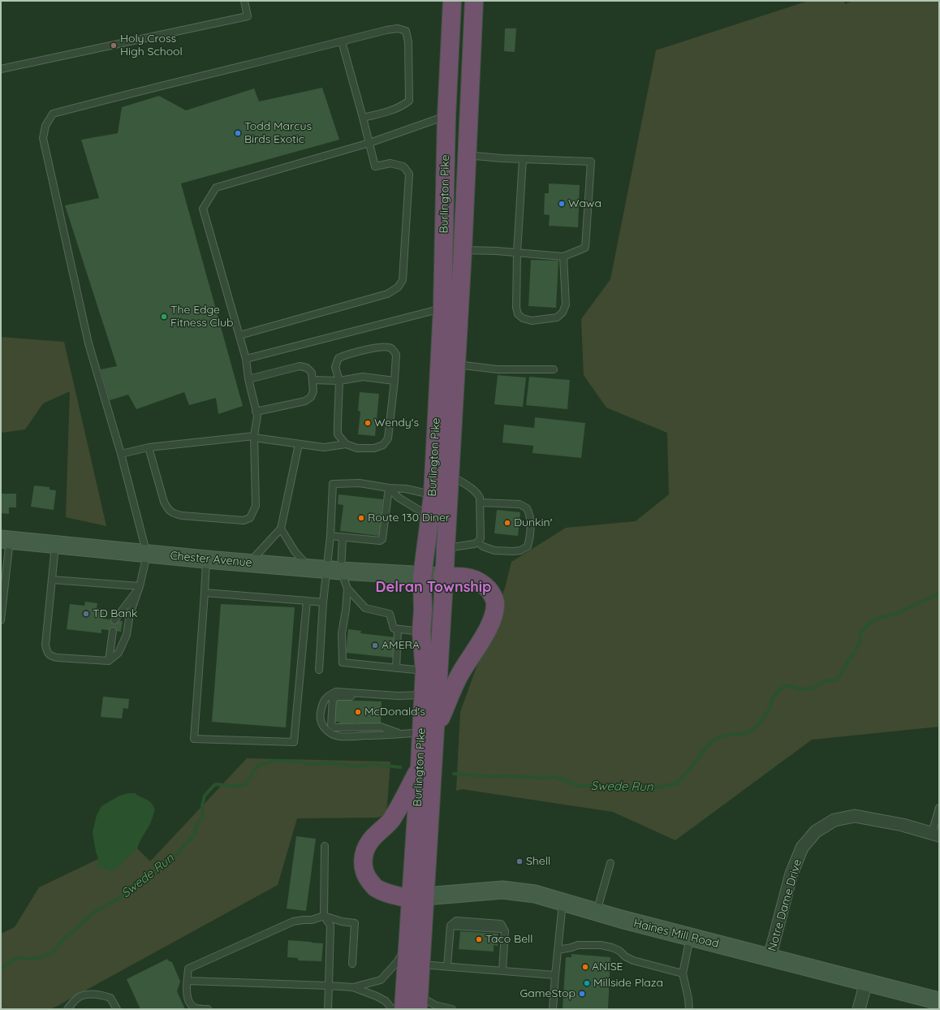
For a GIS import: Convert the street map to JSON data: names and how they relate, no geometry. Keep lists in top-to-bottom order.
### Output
{
  "streets": {
    "highway": ["Burlington Pike"],
    "street": ["Chester Avenue", "Notre Dame Drive", "Haines Mill Road"]
  },
  "crossings": [
    ["Burlington Pike", "Chester Avenue"],
    ["Burlington Pike", "Haines Mill Road"],
    ["Notre Dame Drive", "Haines Mill Road"]
  ],
  "districts": ["Delran Township"],
  "water": ["Swede Run"],
  "places": [
    "Holy Cross High School",
    "Todd Marcus Birds Exotic",
    "Wawa",
    "The Edge Fitness Club",
    "Wendy's",
    "Route 130 Diner",
    "Dunkin'",
    "TD Bank",
    "AMERA",
    "McDonald's",
    "Shell",
    "Taco Bell",
    "ANISE",
    "Millside Plaza",
    "GameStop"
  ]
}
